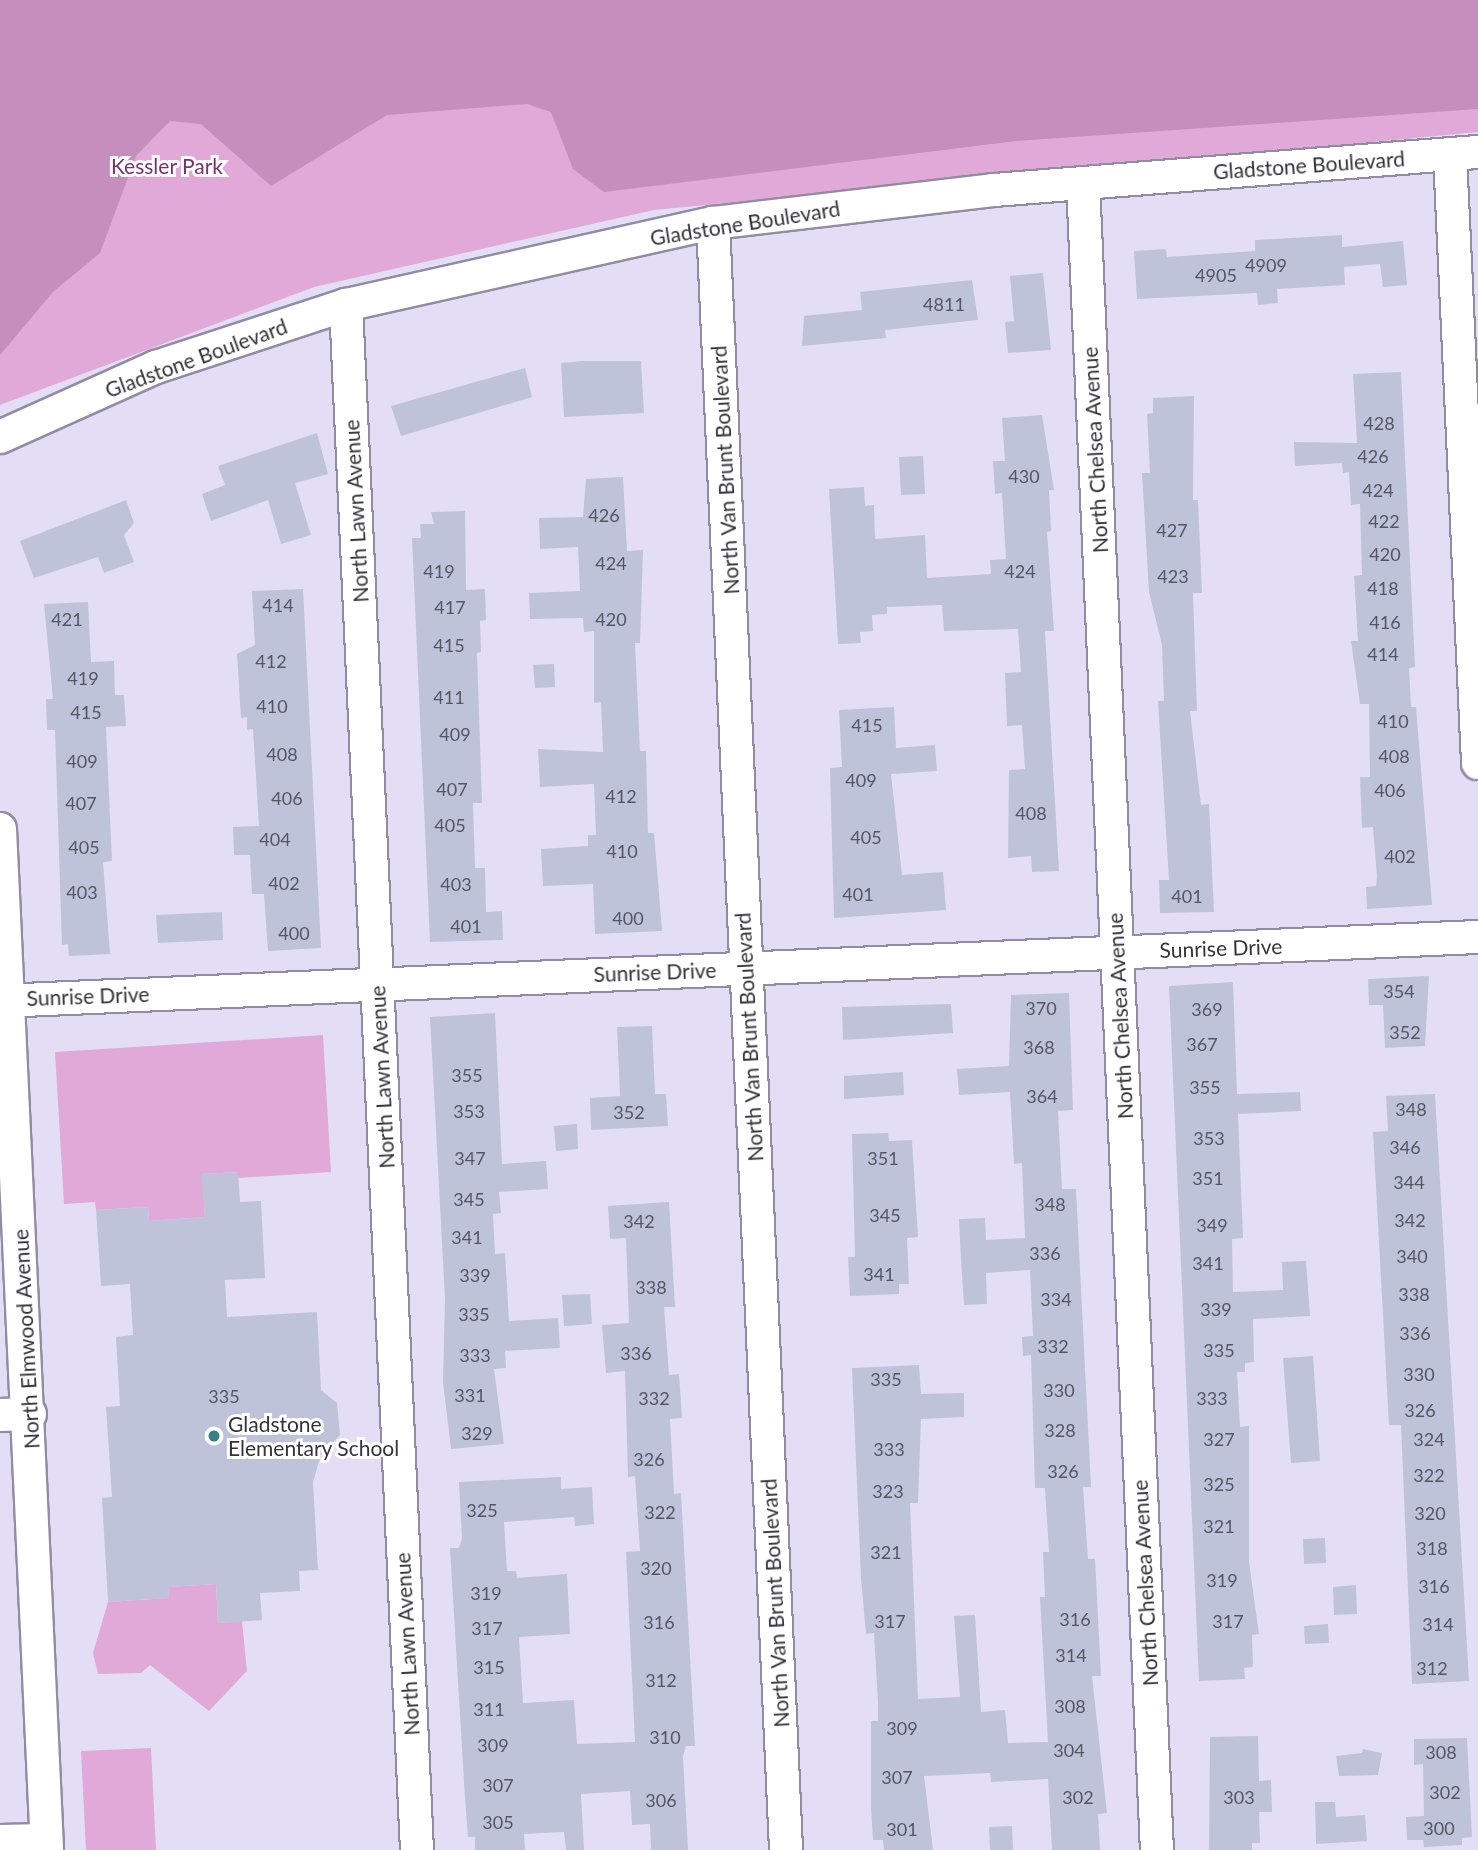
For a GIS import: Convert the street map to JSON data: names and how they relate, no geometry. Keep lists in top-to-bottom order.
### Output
{
  "streets": {
    "street": [
      "Gladstone Boulevard",
      "North Chelsea Avenue",
      "North Van Brunt Boulevard",
      "North Lawn Avenue",
      "Sunrise Drive",
      "North Elmwood Avenue"
    ]
  },
  "crossings": [
    ["Gladstone Boulevard", "North Chelsea Avenue"],
    ["Gladstone Boulevard", "North Van Brunt Boulevard"],
    ["Gladstone Boulevard", "North Lawn Avenue"],
    ["North Chelsea Avenue", "Sunrise Drive"],
    ["North Van Brunt Boulevard", "Sunrise Drive"],
    ["North Lawn Avenue", "Sunrise Drive"],
    ["Sunrise Drive", "North Elmwood Avenue"]
  ],
  "parks": ["Kessler Park"],
  "places": ["Gladstone Elementary School"],
  "house_numbers": [
    "4909",
    "4905",
    "4811",
    "428",
    "426",
    "430",
    "424",
    "426",
    "422",
    "427",
    "420",
    "424",
    "419",
    "424",
    "423",
    "418",
    "414",
    "417",
    "421",
    "420",
    "416",
    "415",
    "414",
    "412",
    "419",
    "411",
    "410",
    "415",
    "410",
    "415",
    "409",
    "408",
    "408",
    "409",
    "409",
    "407",
    "406",
    "412",
    "406",
    "407",
    "408",
    "405",
    "405",
    "404",
    "405",
    "410",
    "402",
    "402",
    "403",
    "403",
    "401",
    "401",
    "400",
    "401",
    "400",
    "354",
    "370",
    "369",
    "352",
    "367",
    "368",
    "355",
    "355",
    "364",
    "348",
    "353",
    "352",
    "353",
    "346",
    "347",
    "351",
    "351",
    "344",
    "345",
    "348",
    "345",
    "342",
    "342",
    "349",
    "341",
    "336",
    "340",
    "341",
    "341",
    "339",
    "338",
    "338",
    "334",
    "339",
    "335",
    "336",
    "332",
    "335",
    "336",
    "333",
    "330",
    "335",
    "330",
    "331",
    "335",
    "332",
    "333",
    "326",
    "328",
    "329",
    "327",
    "324",
    "333",
    "326",
    "326",
    "322",
    "325",
    "323",
    "325",
    "322",
    "320",
    "321",
    "318",
    "321",
    "320",
    "319",
    "316",
    "319",
    "316",
    "317",
    "317",
    "316",
    "314",
    "317",
    "314",
    "315",
    "312",
    "312",
    "308",
    "311",
    "309",
    "310",
    "309",
    "304",
    "308",
    "307",
    "307",
    "302",
    "302",
    "303",
    "306",
    "305",
    "300",
    "301"
  ]
}
